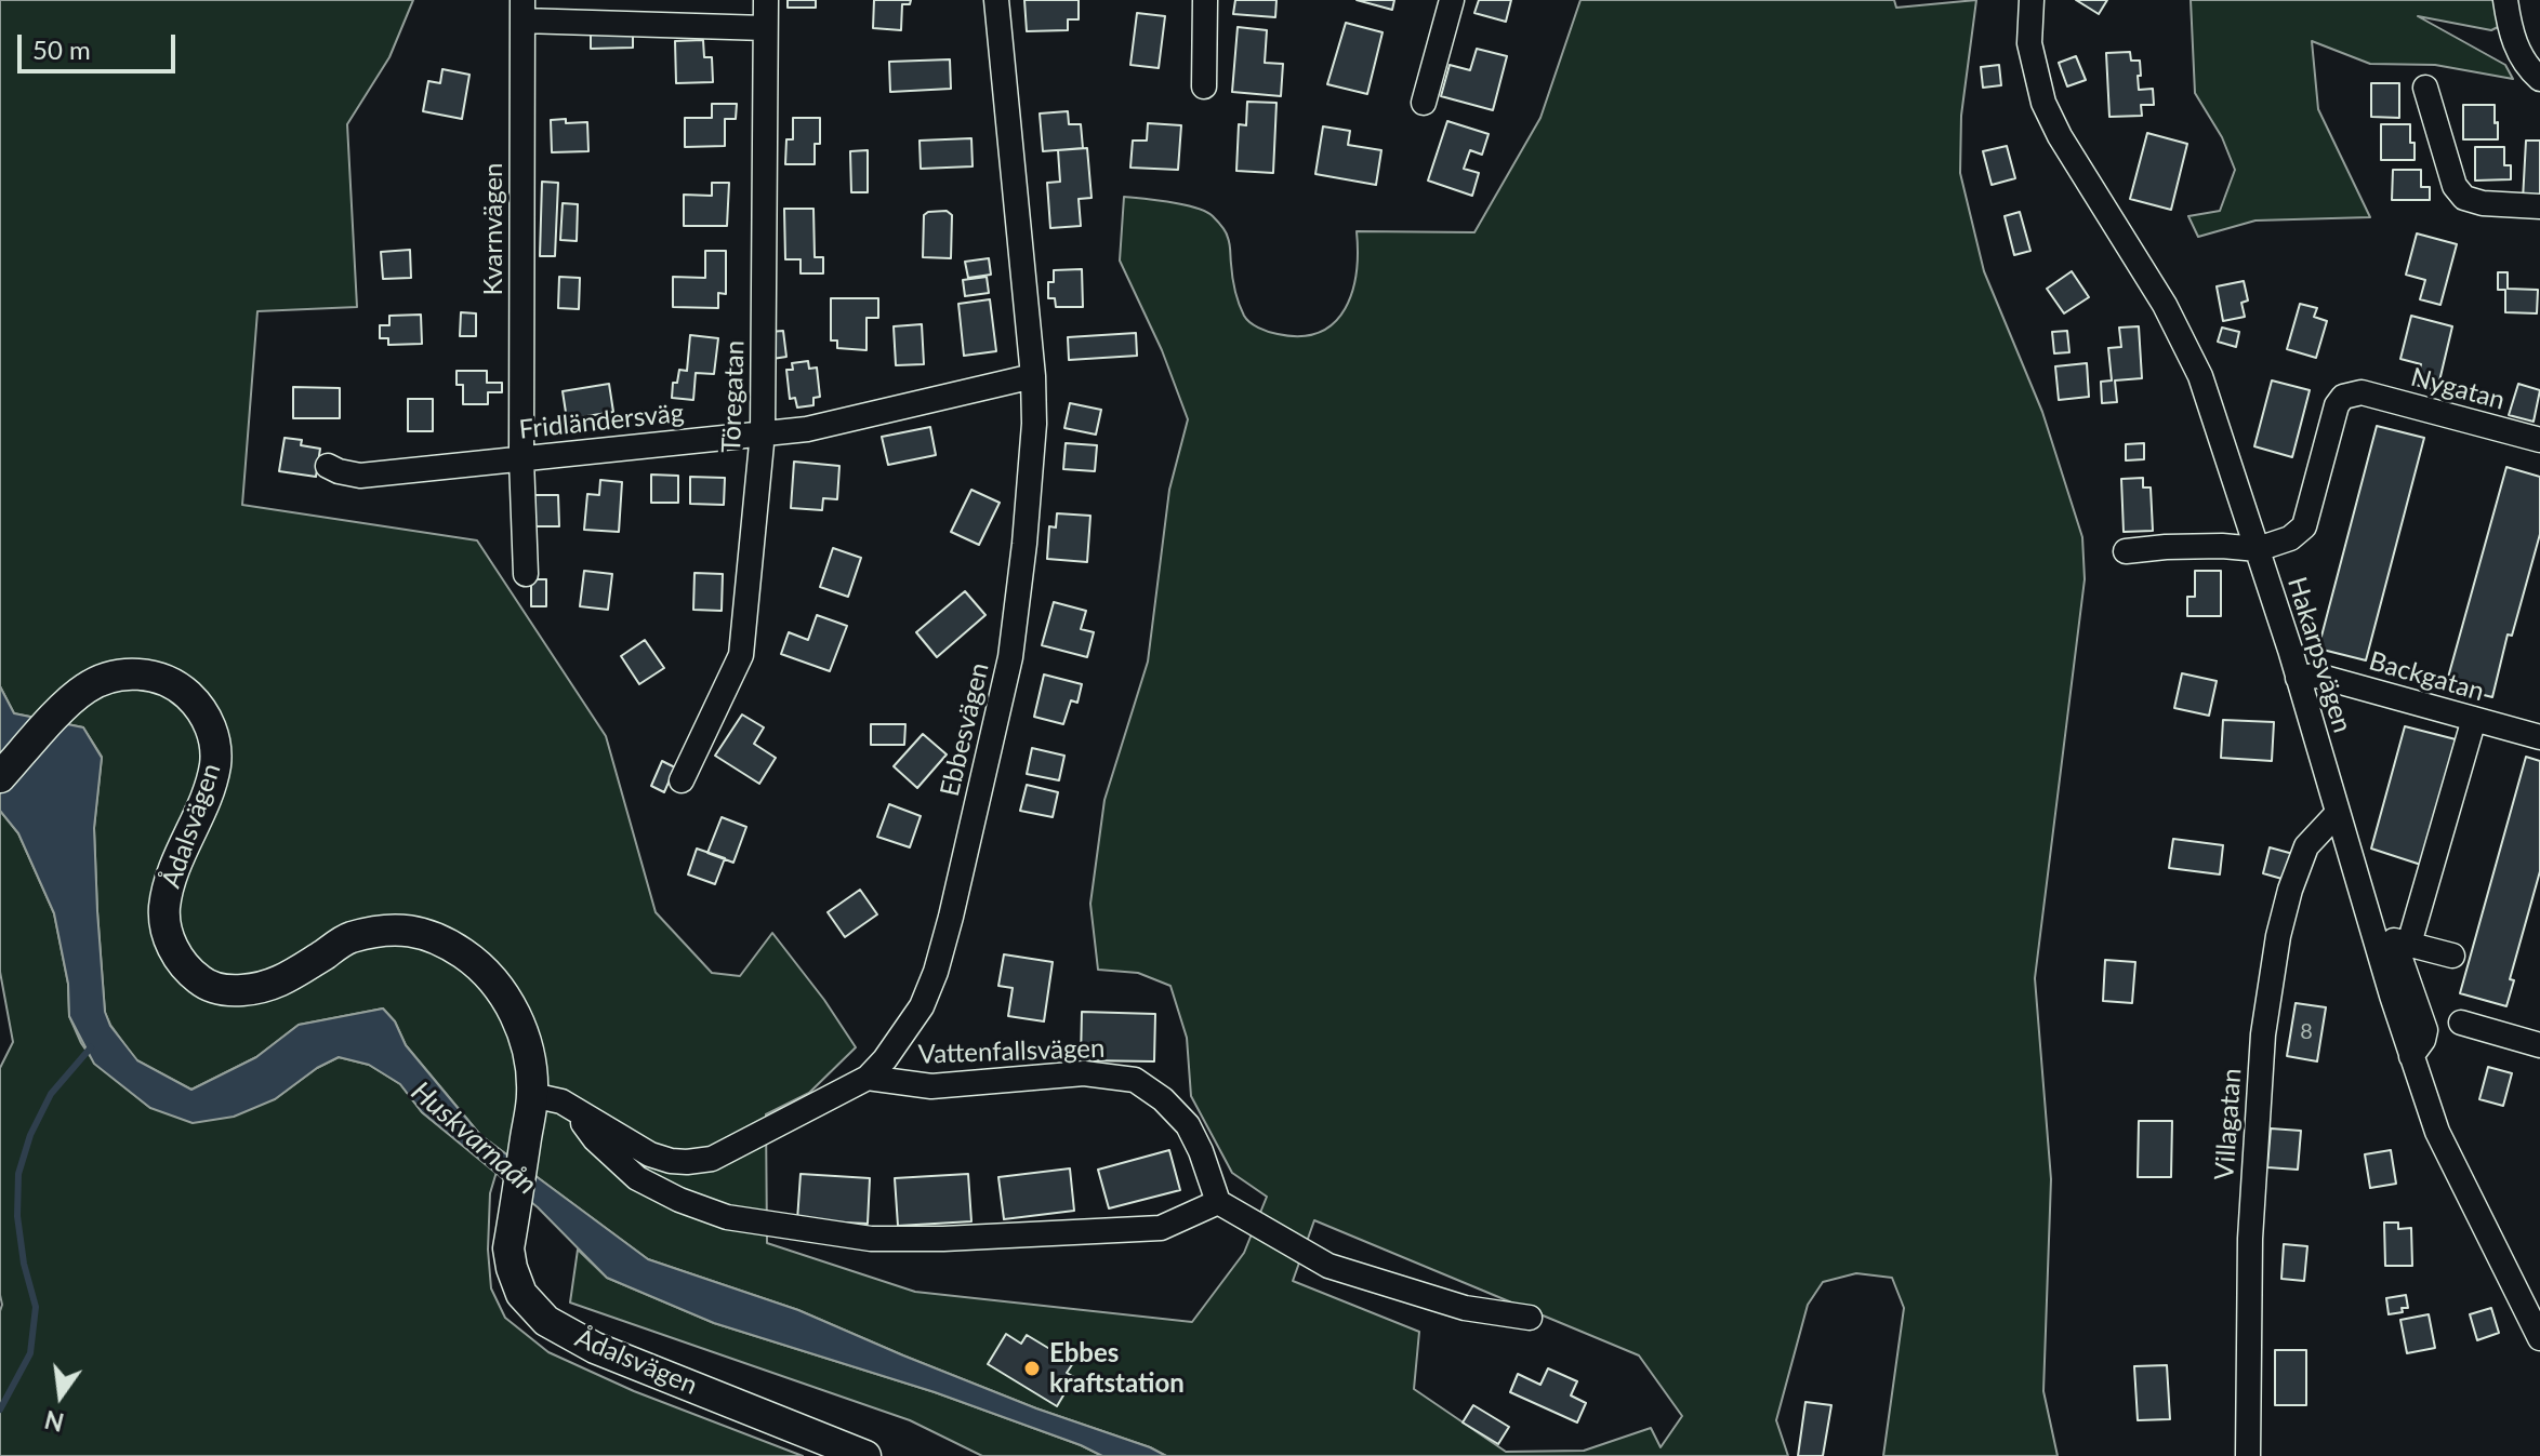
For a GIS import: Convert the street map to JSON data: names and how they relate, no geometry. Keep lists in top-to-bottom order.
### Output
{
  "streets": {
    "main road": ["Ådalsvägen"],
    "street": [
      "Kvarnvägen",
      "Nygatan",
      "Töregatan",
      "Fridländersväg",
      "Hakarpsvägen",
      "Backgatan",
      "Ebbesvägen",
      "Vattenfallsvägen",
      "Villagatan"
    ]
  },
  "crossings": [
    ["Kvarnvägen", "Fridländersväg"],
    ["Nygatan", "Hakarpsvägen"],
    ["Töregatan", "Fridländersväg"],
    ["Fridländersväg", "Ebbesvägen"],
    ["Hakarpsvägen", "Backgatan"],
    ["Hakarpsvägen", "Villagatan"],
    ["Ebbesvägen", "Ådalsvägen"],
    ["Ebbesvägen", "Vattenfallsvägen"]
  ],
  "water": ["Huskvarnaån"],
  "places": ["Ebbes kraftstation"],
  "house_numbers": ["8"],
  "scale_bar": "50 m",
  "north": "bottom"
}
